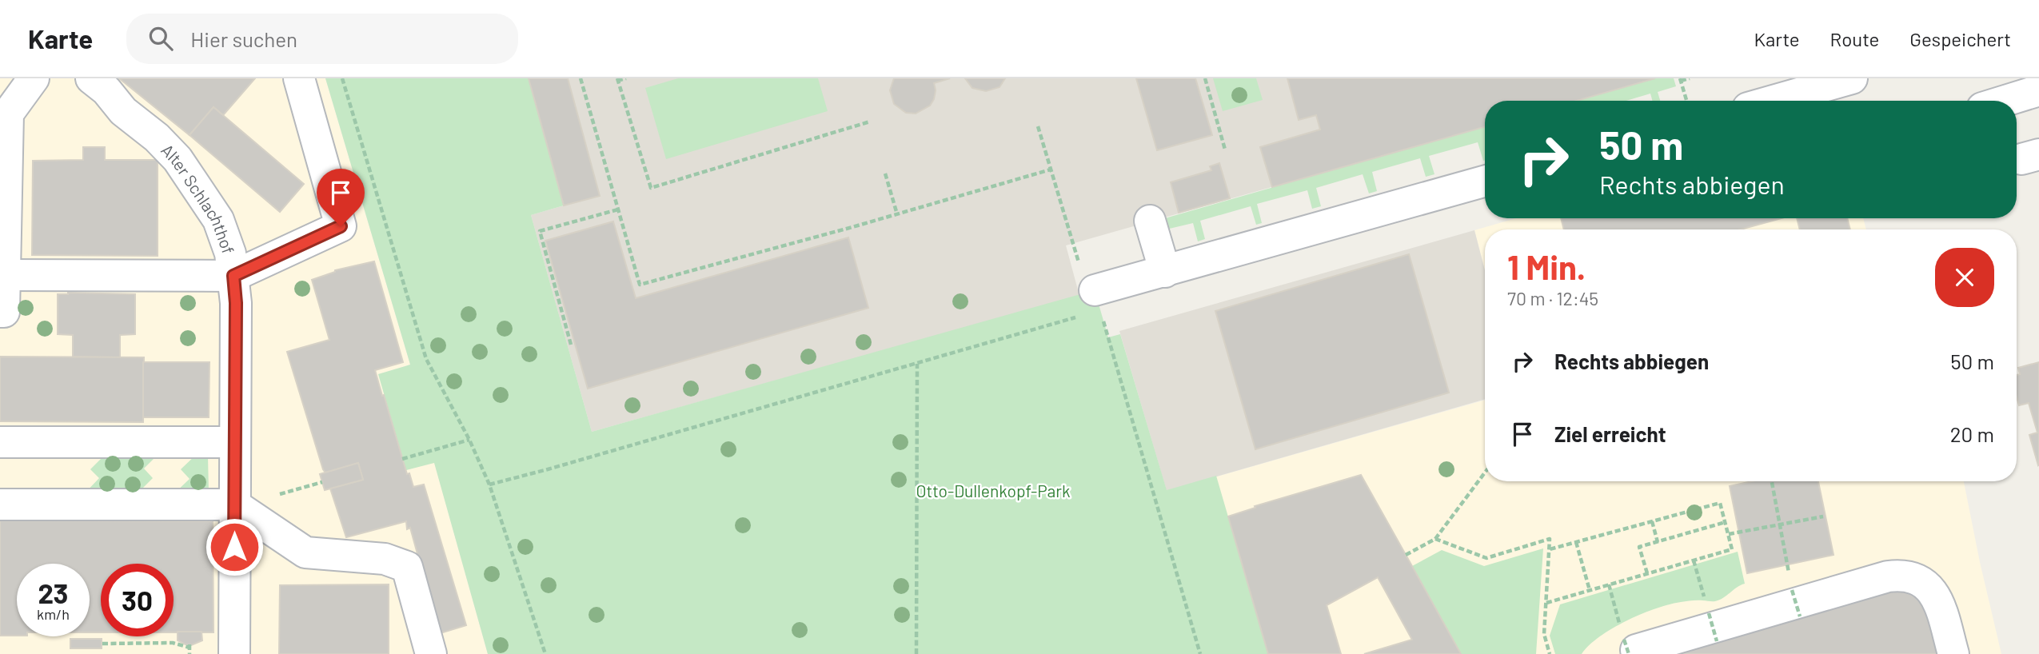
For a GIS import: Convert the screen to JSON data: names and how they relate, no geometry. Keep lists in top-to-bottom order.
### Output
{
  "streets": {
    "street": ["Alter Schlachthof"]
  },
  "parks": ["Otto-Dullenkopf-Park"],
  "page": {
    "header": "Karte",
    "search": "Hier suchen",
    "nav": ["Karte", "Route", "Gespeichert"],
    "turn": ["50 m", "Rechts abbiegen"],
    "heading": ["1 Min.", "70 m · 12:45"],
    "list": [
      {
        "name": "Rechts abbiegen",
        "value": "50 m"
      },
      {
        "name": "Ziel erreicht",
        "value": "20 m"
      }
    ],
    "speed": "23 km/h",
    "limit": "30"
  }
}
